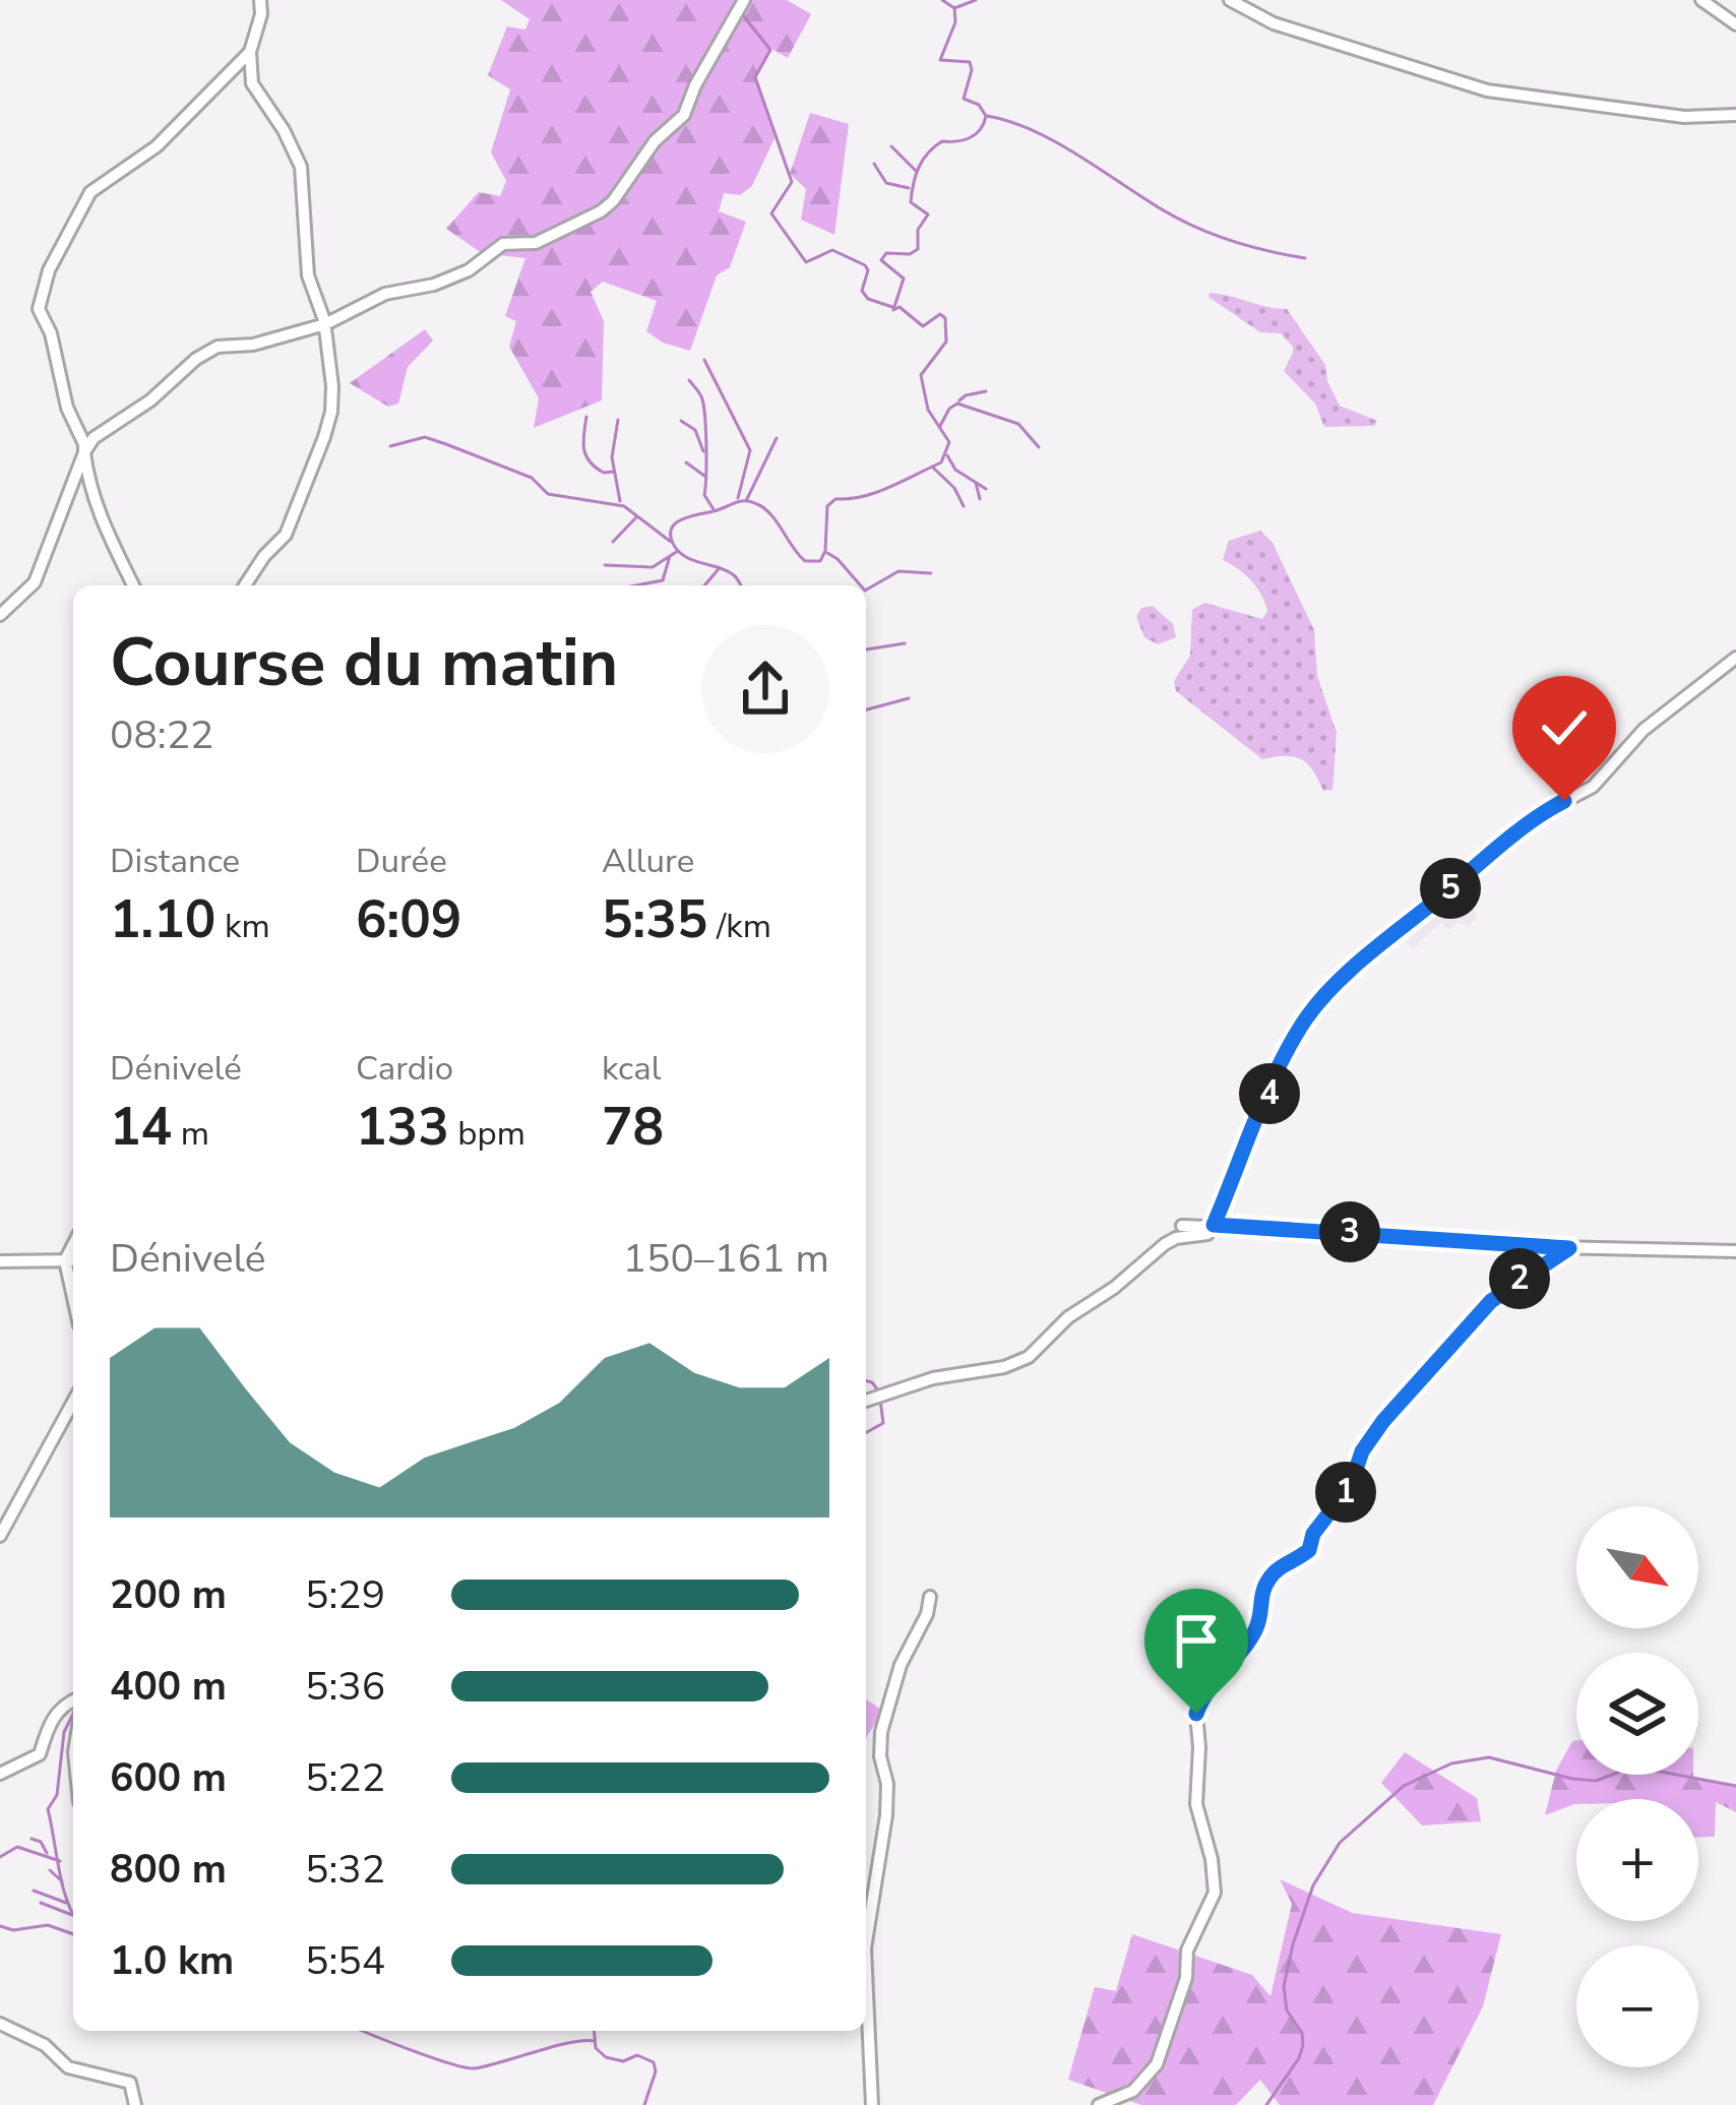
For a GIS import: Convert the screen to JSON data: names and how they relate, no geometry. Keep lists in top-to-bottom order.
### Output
{
  "north": "bottom right",
  "page": {
    "heading": ["Course du matin", "08:22"],
    "stats": [
      ["Distance", "1.10 km"],
      ["Durée", "6:09"],
      ["Allure", "5:35 /km"],
      ["Dénivelé", "14 m"],
      ["Cardio", "133 bpm"],
      ["kcal", "78"]
    ],
    "pins": [
      "5",
      "4",
      "3",
      "2",
      "1"
    ],
    "chart": ["Dénivelé", "150–161 m"],
    "map_buttons": ["+", "−"],
    "list": [
      {
        "name": "200 m",
        "note": "5:29"
      },
      {
        "name": "400 m",
        "note": "5:36"
      },
      {
        "name": "600 m",
        "note": "5:22"
      },
      {
        "name": "800 m",
        "note": "5:32"
      },
      {
        "name": "1.0 km",
        "note": "5:54"
      }
    ]
  }
}
